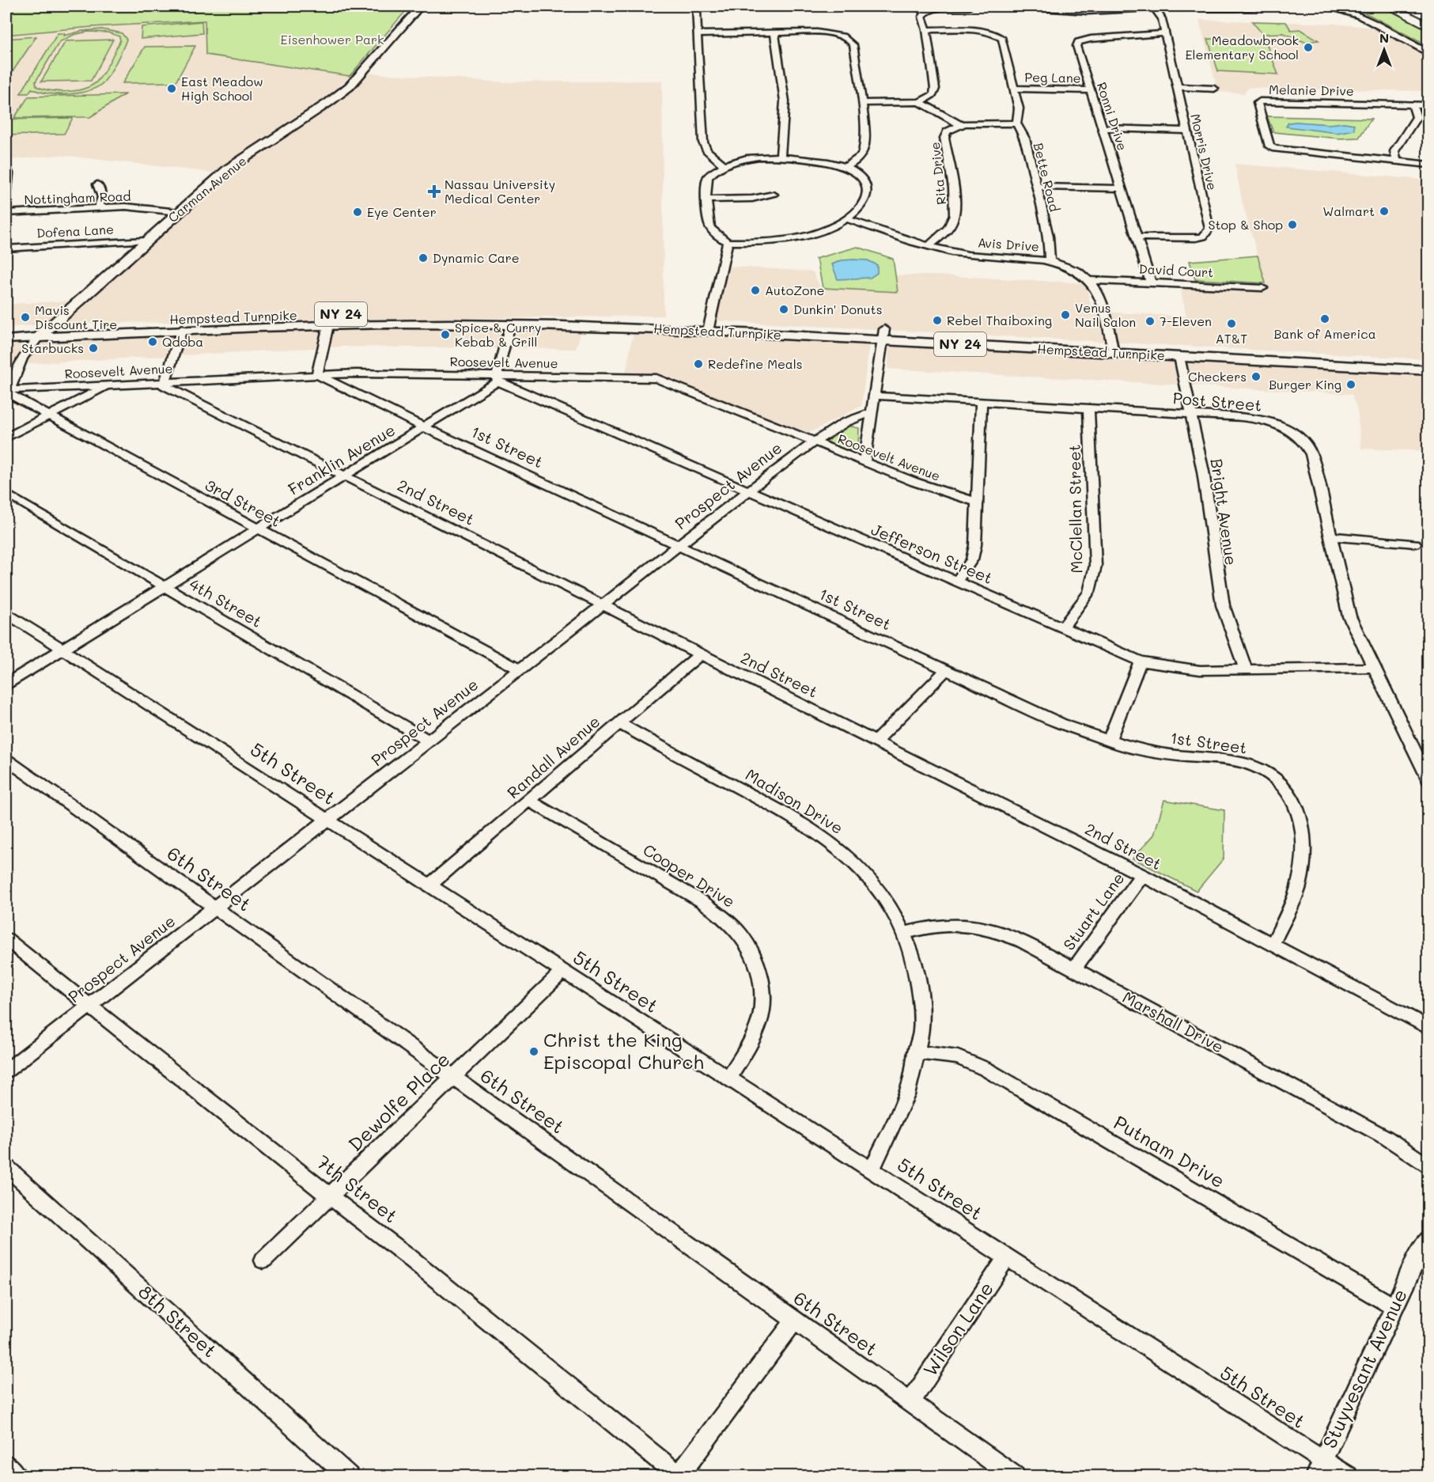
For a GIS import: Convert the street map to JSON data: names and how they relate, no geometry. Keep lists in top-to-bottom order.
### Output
{
  "streets": {
    "main road": ["Carman Avenue", "NY 24", "Hempstead Turnpike"],
    "street": [
      "Peg Lane",
      "Melanie Drive",
      "Ronni Drive",
      "Morris Drive",
      "Rita Drive",
      "Bette Road",
      "Nottingham Road",
      "Dofena Lane",
      "Avis Drive",
      "David Court",
      "Roosevelt Avenue",
      "Post Street",
      "1st Street",
      "Franklin Avenue",
      "Prospect Avenue",
      "2nd Street",
      "3rd Street",
      "McClellan Street",
      "Bright Avenue",
      "Jefferson Street",
      "4th Street",
      "Randall Avenue",
      "5th Street",
      "Madison Drive",
      "Cooper Drive",
      "6th Street",
      "Stuart Lane",
      "Marshall Drive",
      "Dewolfe Place",
      "Putnam Drive",
      "7th Street",
      "8th Street",
      "Wilson Lane",
      "Stuyvesant Avenue"
    ]
  },
  "crossings": [
    ["Peg Lane", "Ronni Drive"],
    ["Peg Lane", "Bette Road"],
    ["Ronni Drive", "Morris Drive"],
    ["Ronni Drive", "David Court"],
    ["Rita Drive", "Avis Drive"],
    ["Bette Road", "Avis Drive"],
    ["Carman Avenue", "Nottingham Road"],
    ["Carman Avenue", "Dofena Lane"],
    ["Carman Avenue", "Hempstead Turnpike"],
    ["Avis Drive", "David Court"],
    ["Avis Drive", "Hempstead Turnpike"],
    ["Hempstead Turnpike", "Bright Avenue"],
    ["Roosevelt Avenue", "1st Street"],
    ["Roosevelt Avenue", "Franklin Avenue"],
    ["Roosevelt Avenue", "Prospect Avenue"],
    ["Roosevelt Avenue", "2nd Street"],
    ["Roosevelt Avenue", "3rd Street"],
    ["Roosevelt Avenue", "Jefferson Street"],
    ["Post Street", "McClellan Street"],
    ["Post Street", "Bright Avenue"],
    ["Post Street", "Jefferson Street"],
    ["1st Street", "Franklin Avenue"],
    ["1st Street", "Prospect Avenue"],
    ["1st Street", "2nd Street"],
    ["Franklin Avenue", "2nd Street"],
    ["Franklin Avenue", "3rd Street"],
    ["Franklin Avenue", "Jefferson Street"],
    ["Franklin Avenue", "4th Street"],
    ["Franklin Avenue", "5th Street"],
    ["Prospect Avenue", "2nd Street"],
    ["Prospect Avenue", "3rd Street"],
    ["Prospect Avenue", "Jefferson Street"],
    ["Prospect Avenue", "4th Street"],
    ["Prospect Avenue", "5th Street"],
    ["Prospect Avenue", "6th Street"],
    ["Prospect Avenue", "7th Street"],
    ["2nd Street", "Randall Avenue"],
    ["2nd Street", "Stuart Lane"],
    ["McClellan Street", "Jefferson Street"],
    ["Bright Avenue", "Jefferson Street"],
    ["Randall Avenue", "5th Street"],
    ["Randall Avenue", "Madison Drive"],
    ["Randall Avenue", "Cooper Drive"],
    ["5th Street", "Madison Drive"],
    ["5th Street", "Cooper Drive"],
    ["5th Street", "Dewolfe Place"],
    ["5th Street", "Wilson Lane"],
    ["5th Street", "Stuyvesant Avenue"],
    ["Madison Drive", "Marshall Drive"],
    ["Madison Drive", "Putnam Drive"],
    ["6th Street", "Dewolfe Place"],
    ["6th Street", "Wilson Lane"],
    ["Stuart Lane", "Marshall Drive"],
    ["Dewolfe Place", "7th Street"],
    ["Putnam Drive", "Stuyvesant Avenue"]
  ],
  "parks": ["Eisenhower Park"],
  "places": {
    "other": [
      "Meadowbrook Elementary School",
      "East Meadow High School",
      "Walmart",
      "Eye Center",
      "Stop & Shop",
      "Dynamic Care",
      "AutoZone",
      "Dunkin' Donuts",
      "Venus Nail Salon",
      "Mavis Discount Tire",
      "Bank of America",
      "Rebel Thaiboxing",
      "7-Eleven",
      "AT&T",
      "Spice & Curry Kebab & Grill",
      "Qdoba",
      "Starbucks",
      "Redefine Meals",
      "Checkers",
      "Burger King",
      "Christ the King Episcopal Church"
    ],
    "health": ["Nassau University Medical Center"]
  },
  "north": "top"
}
